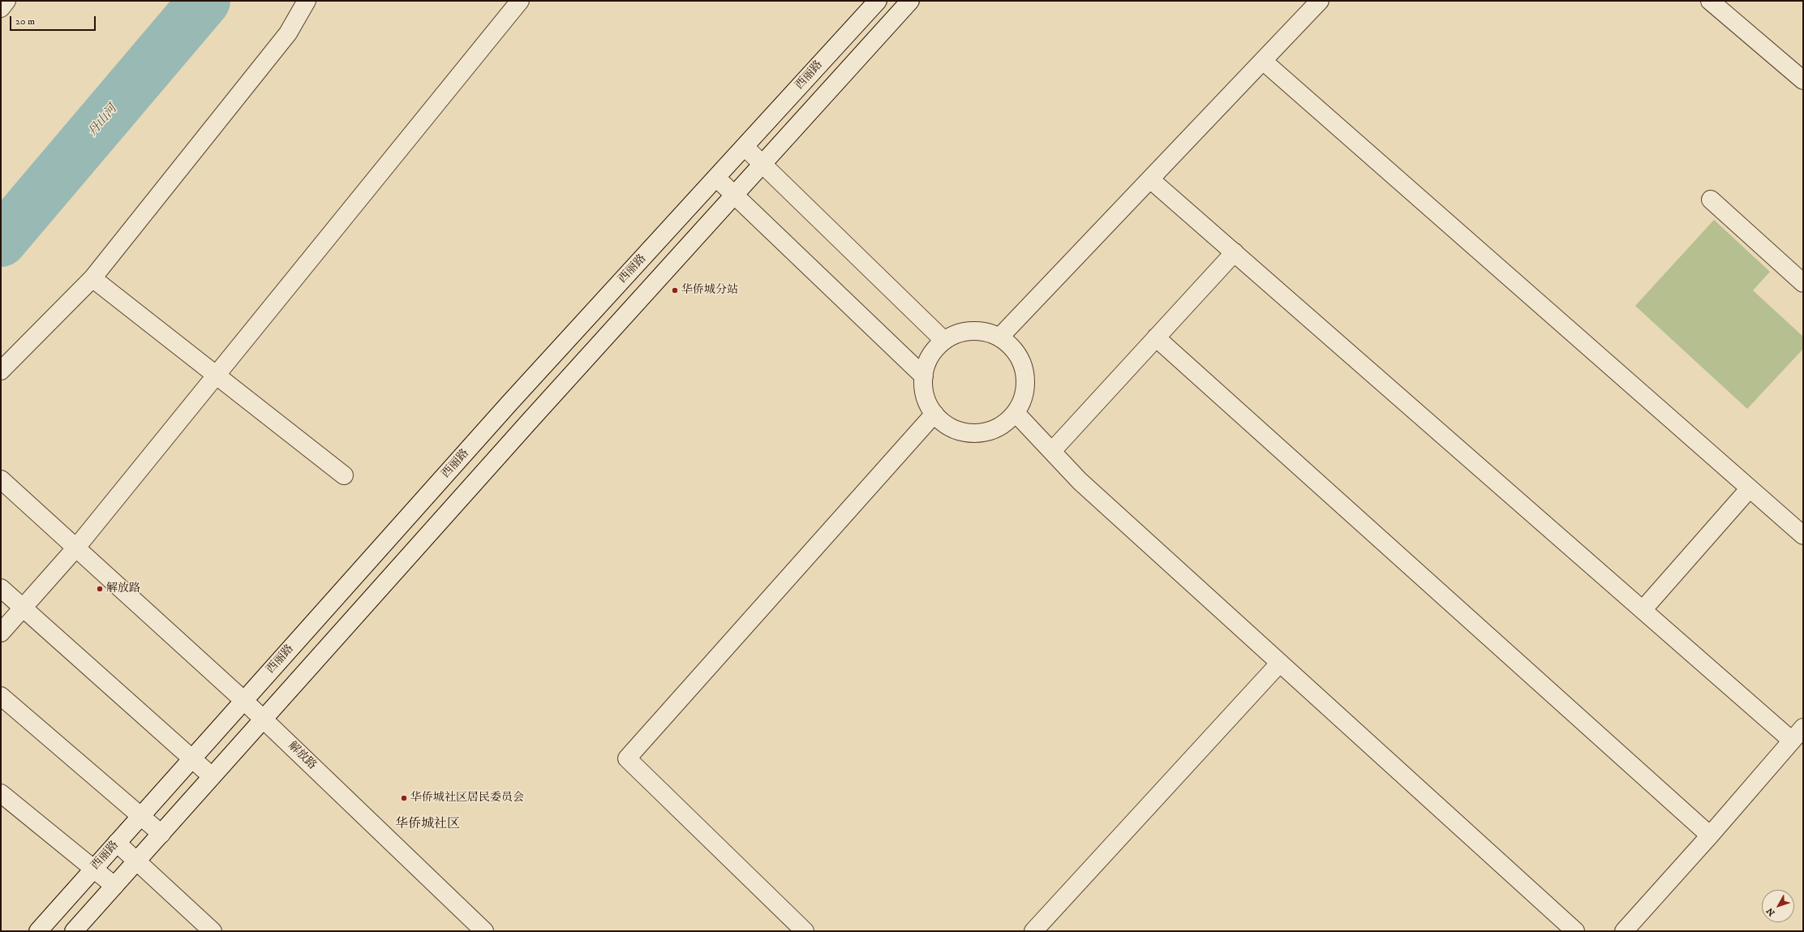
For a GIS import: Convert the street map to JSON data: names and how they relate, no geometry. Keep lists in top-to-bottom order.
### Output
{
  "streets": {
    "street": ["西丽路", "解放路"]
  },
  "crossings": [
    ["西丽路", "解放路"]
  ],
  "districts": ["华侨城社区"],
  "water": ["丹山河"],
  "places": ["华侨城分站", "解放路", "华侨城社区居民委员会"],
  "scale_bar": "20 m",
  "north": "bottom left"
}
